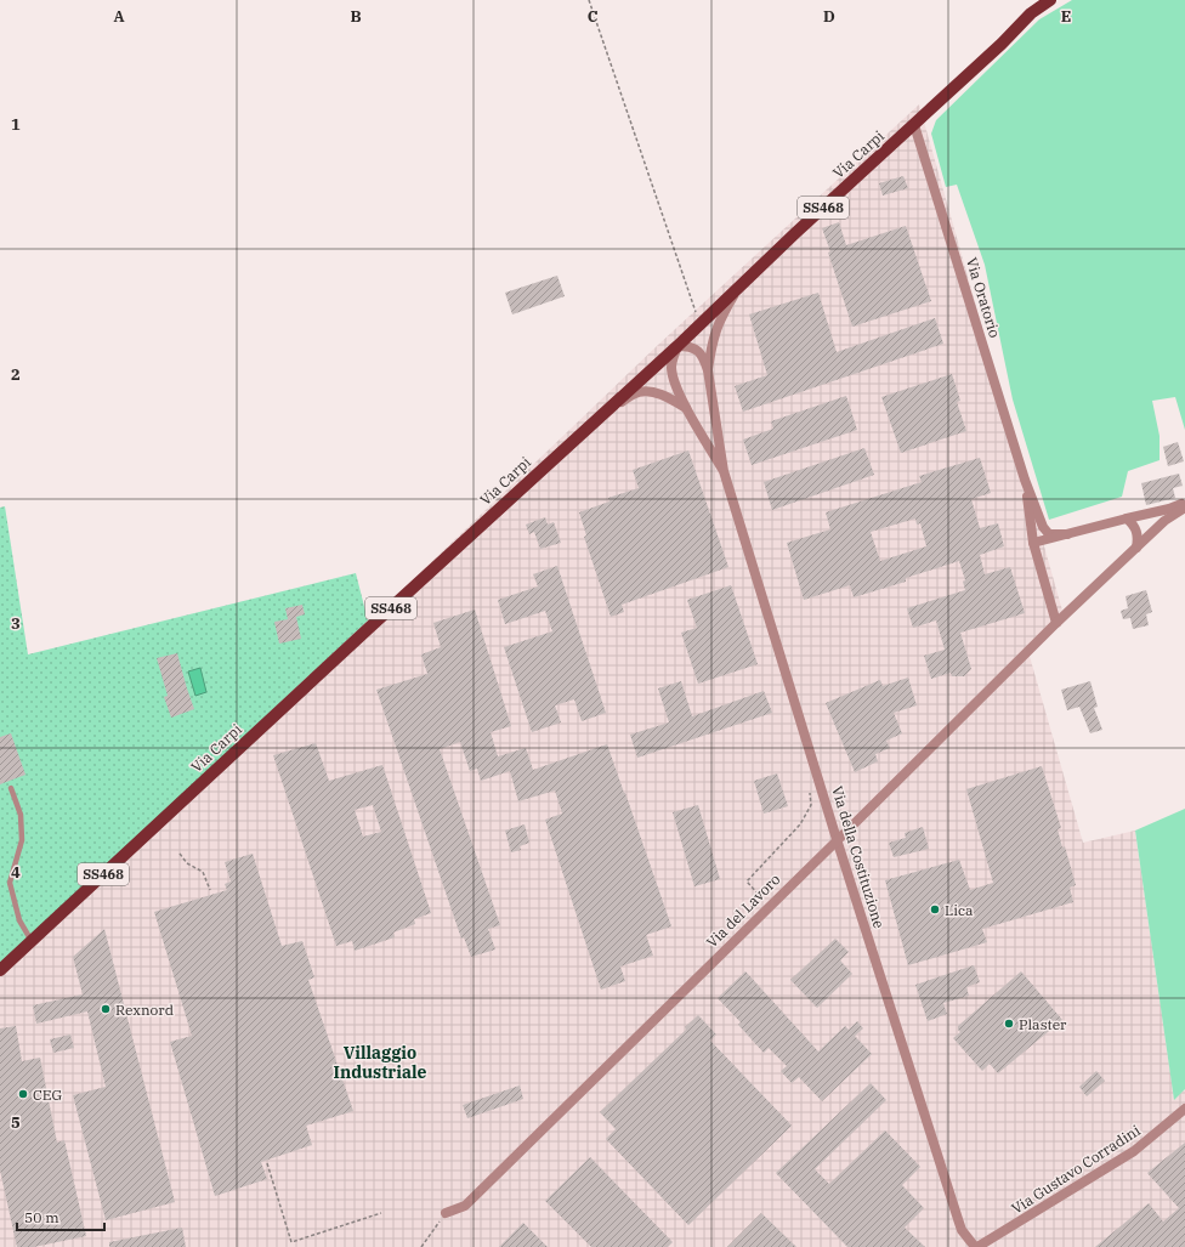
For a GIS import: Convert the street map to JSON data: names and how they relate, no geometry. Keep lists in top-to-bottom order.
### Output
{
  "streets": {
    "main road": ["Via Carpi", "SS468"],
    "street": [
      "Via Oratorio",
      "Via della Costituzione",
      "Via del Lavoro",
      "Via Gustavo Corradini"
    ]
  },
  "crossings": [
    ["Via Carpi", "Via Oratorio"],
    ["Via Carpi", "Via della Costituzione"],
    ["Via Oratorio", "Via del Lavoro"],
    ["Via della Costituzione", "Via del Lavoro"],
    ["Via della Costituzione", "Via Gustavo Corradini"]
  ],
  "districts": ["Villaggio Industriale"],
  "places": [
    "Lica",
    "Rexnord",
    "Plaster",
    "CEG"
  ],
  "scale_bar": "50 m",
  "grid": {
    "columns": [
      "A",
      "B",
      "C",
      "D",
      "E"
    ],
    "rows": [
      "1",
      "2",
      "3",
      "4",
      "5"
    ]
  }
}
